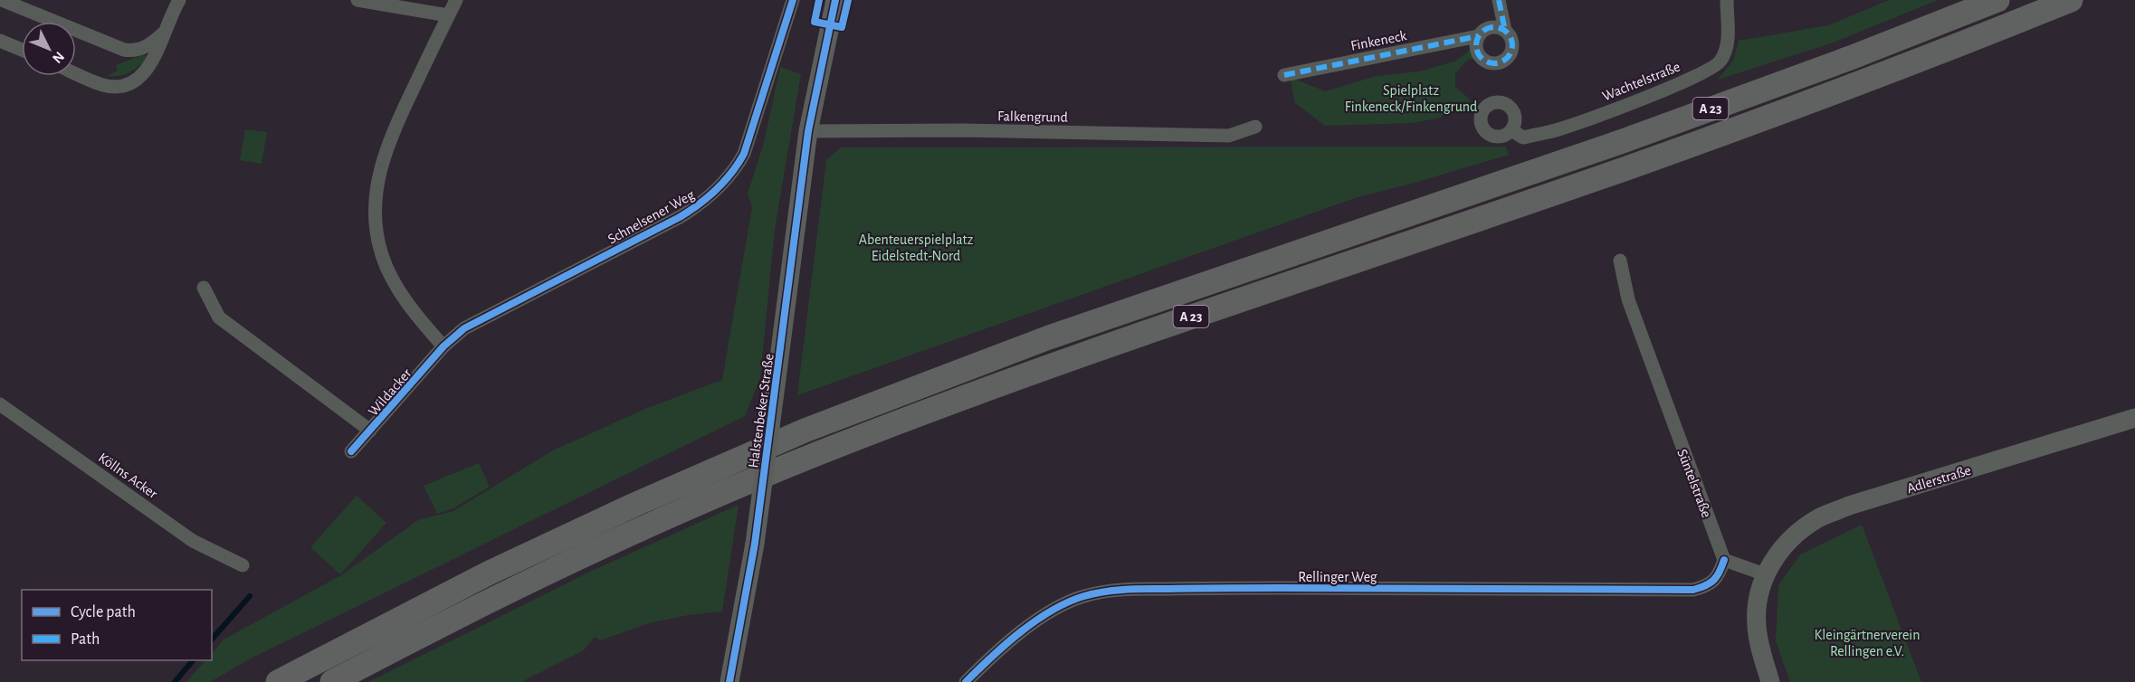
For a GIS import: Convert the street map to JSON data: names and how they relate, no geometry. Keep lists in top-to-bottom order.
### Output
{
  "streets": {
    "highway": ["A 23"],
    "street": [
      "Finkeneck",
      "Wachtelstraße",
      "Falkengrund",
      "Schnelsener Weg",
      "Wildacker",
      "Halstenbeker Straße",
      "Köllns Acker",
      "Adlerstraße",
      "Süntelstraße",
      "Rellinger Weg"
    ]
  },
  "crossings": [
    ["Falkengrund", "Halstenbeker Straße"],
    ["Schnelsener Weg", "Wildacker"],
    ["Süntelstraße", "Rellinger Weg"]
  ],
  "parks": ["Spielplatz Finkeneck/Finkengrund", "Abenteuerspielplatz Eidelstedt-Nord", "Kleingärtnerverein Rellingen e.V."],
  "legend": ["Cycle path", "Path"],
  "north": "bottom right"
}
